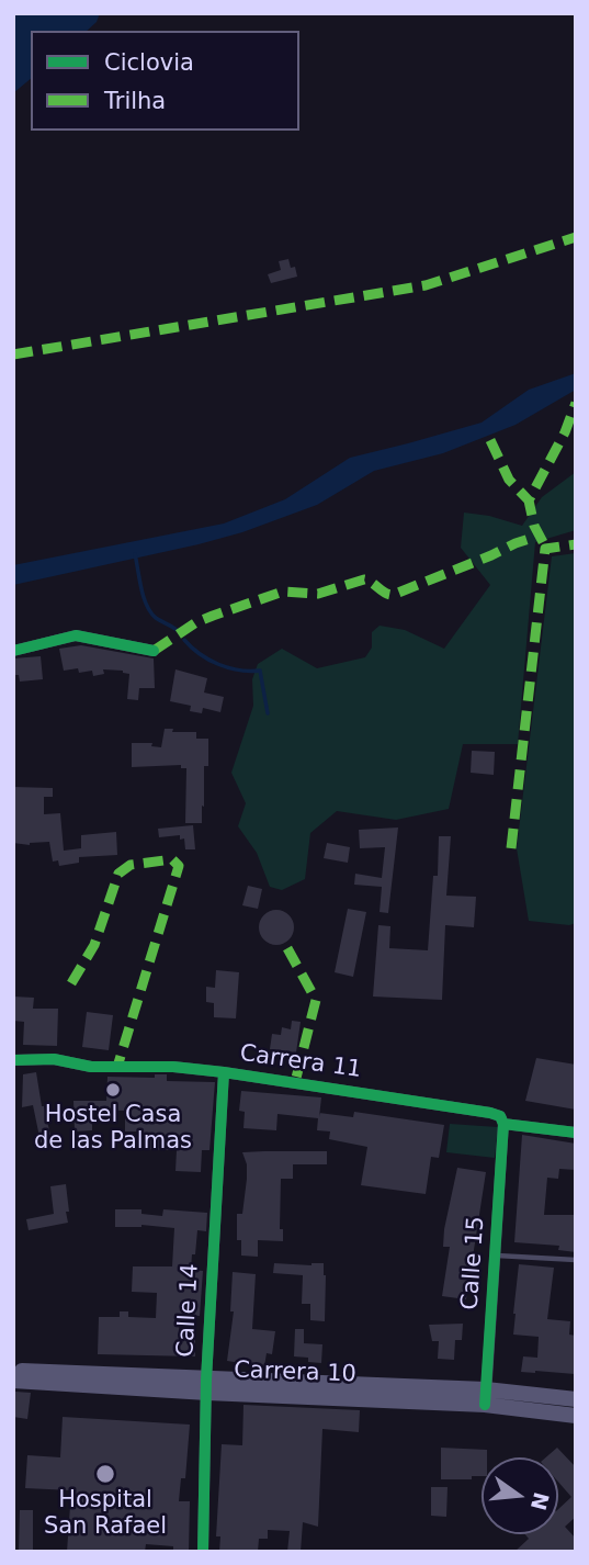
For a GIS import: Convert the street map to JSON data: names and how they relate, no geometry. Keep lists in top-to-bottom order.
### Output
{
  "streets": {
    "main road": ["Carrera 10"],
    "street": ["Carrera 11", "Calle 15", "Calle 14"]
  },
  "crossings": [
    ["Carrera 11", "Calle 15"],
    ["Carrera 11", "Calle 14"],
    ["Calle 15", "Carrera 10"],
    ["Calle 14", "Carrera 10"]
  ],
  "places": ["Hostel Casa de las Palmas", "Hospital San Rafael"],
  "legend": ["Ciclovia", "Trilha"],
  "north": "right"
}
